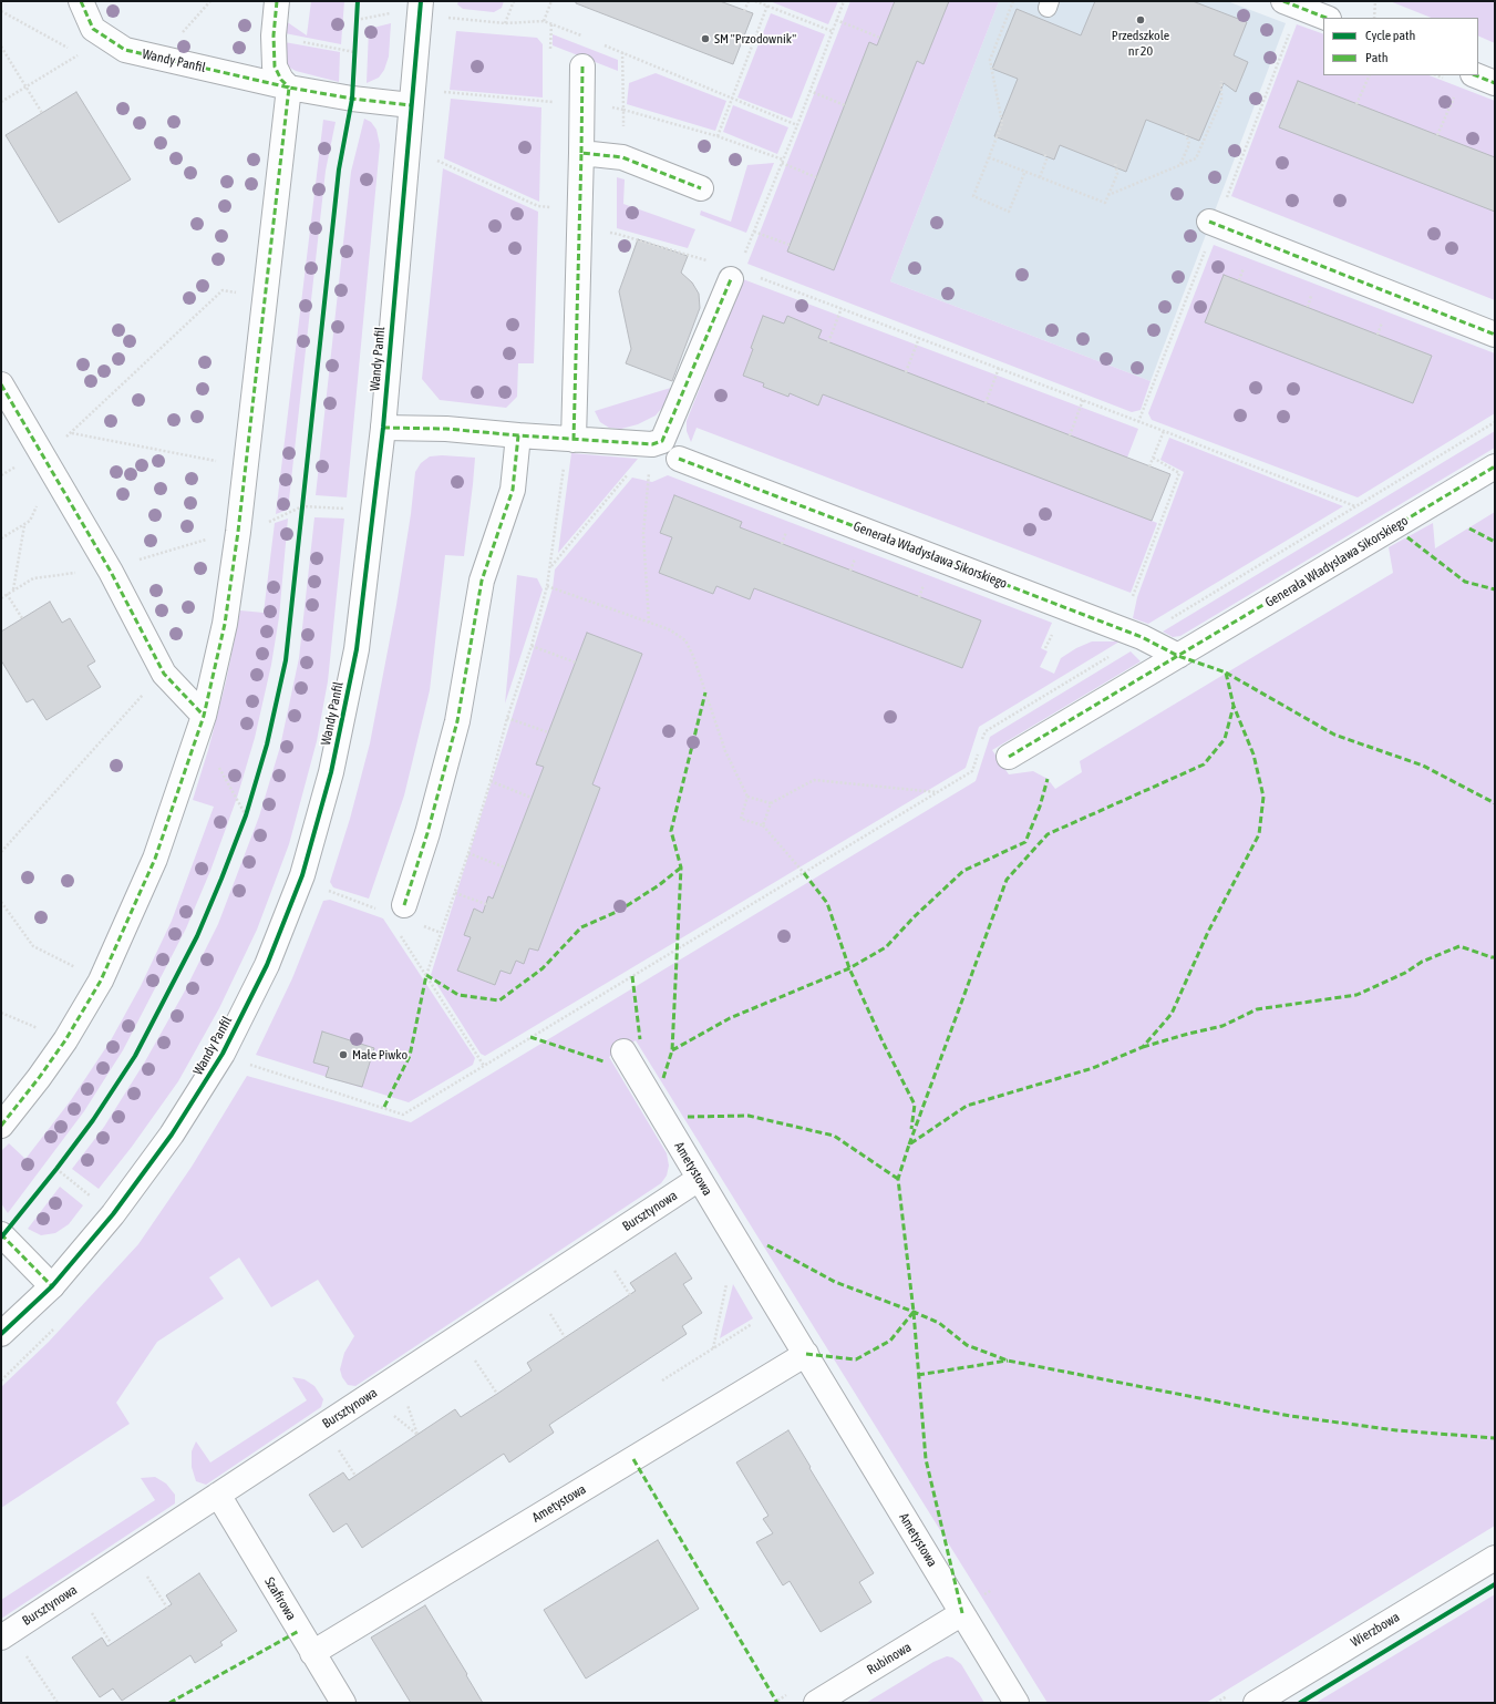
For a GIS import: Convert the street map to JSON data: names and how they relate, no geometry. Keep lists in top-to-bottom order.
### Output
{
  "streets": {
    "street": [
      "Wandy Panfil",
      "Generała Władysława Sikorskiego",
      "Ametystowa",
      "Bursztynowa",
      "Szafirowa",
      "Wierzbowa",
      "Rubinowa"
    ]
  },
  "crossings": [
    ["Ametystowa", "Bursztynowa"],
    ["Ametystowa", "Szafirowa"],
    ["Ametystowa", "Rubinowa"],
    ["Bursztynowa", "Szafirowa"]
  ],
  "places": ["Przedszkole nr 20", "SM \"Przodownik\"", "Małe Piwko"],
  "legend": ["Cycle path", "Path"]
}
